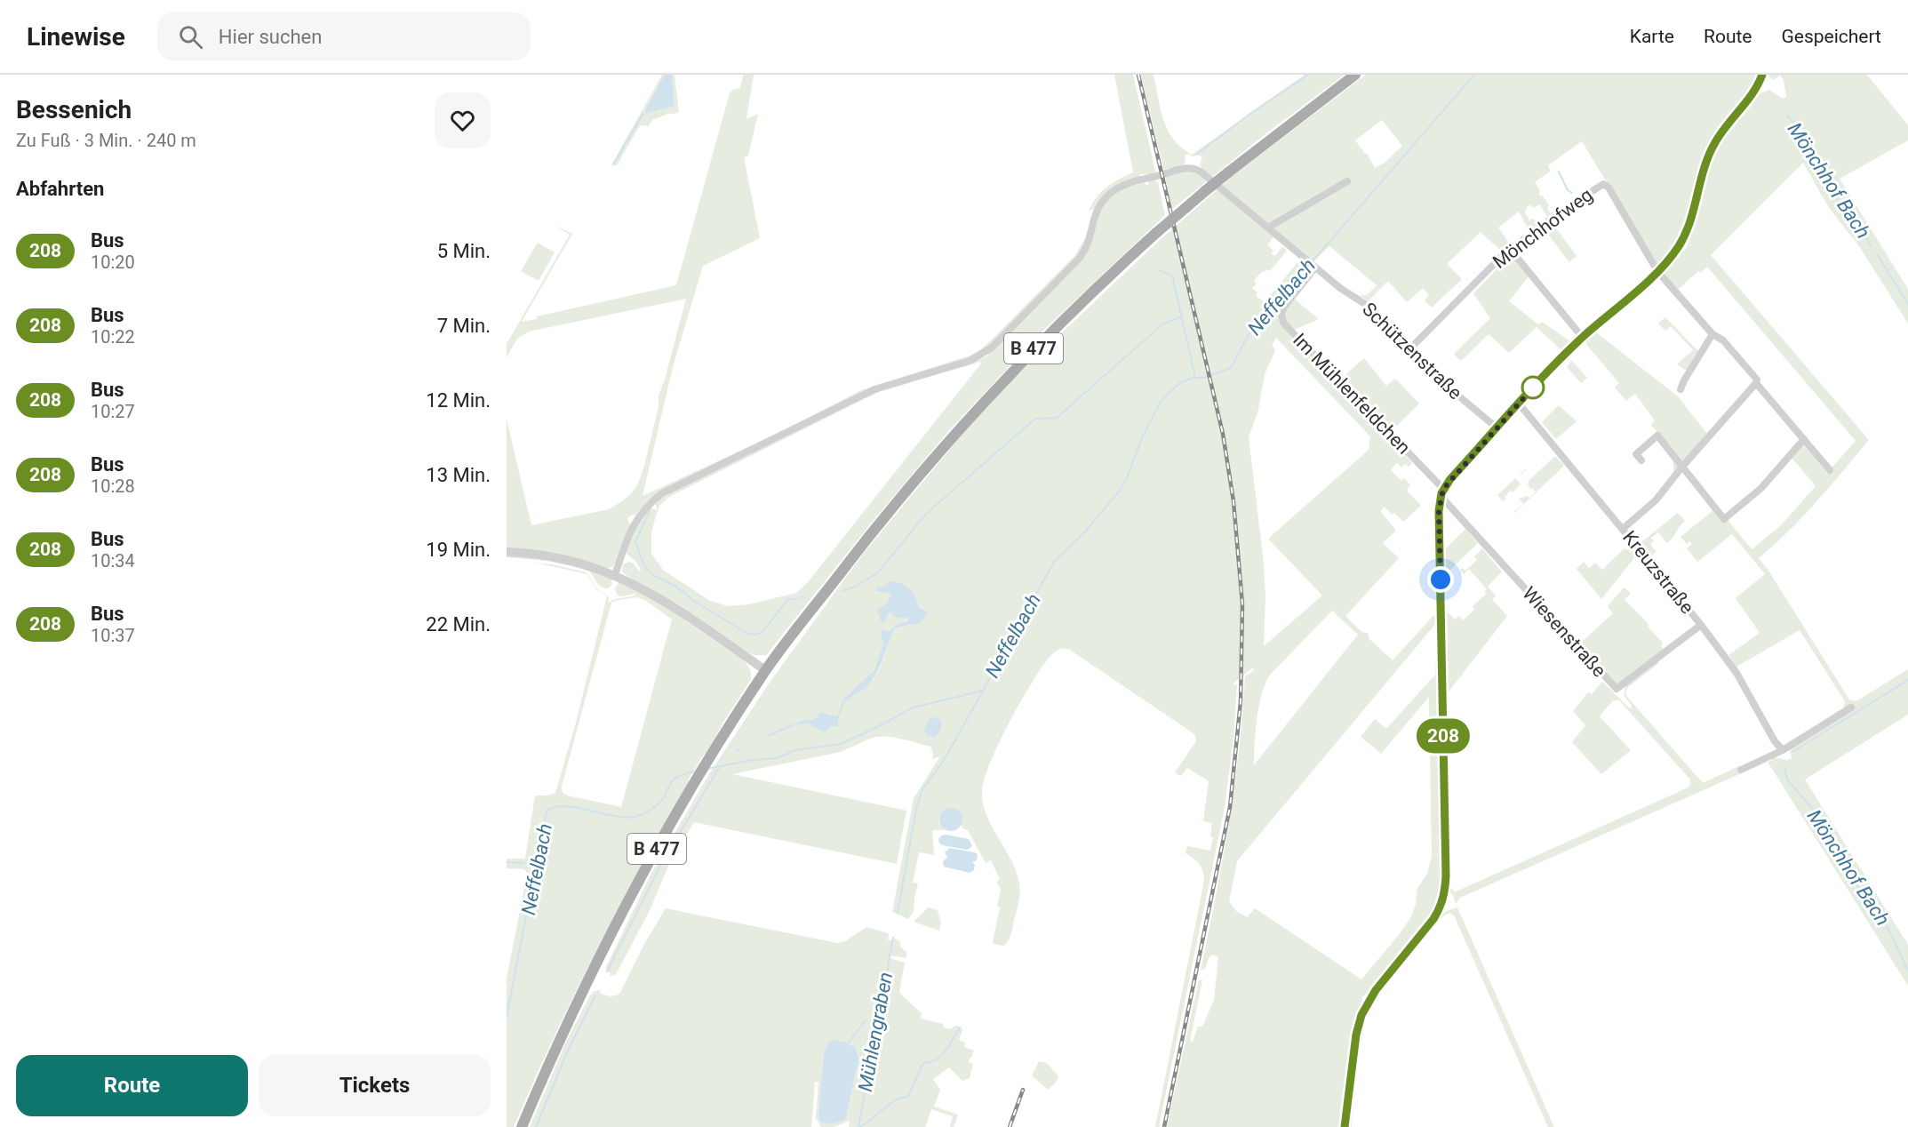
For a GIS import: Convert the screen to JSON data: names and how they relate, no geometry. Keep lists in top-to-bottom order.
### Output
{
  "streets": {
    "main road": ["B 477"],
    "street": [
      "Mönchhofweg",
      "Schützenstraße",
      "Im Mühlenfeldchen",
      "Kreuzstraße",
      "Wiesenstraße"
    ]
  },
  "crossings": [
    ["Mönchhofweg", "Schützenstraße"],
    ["Schützenstraße", "Im Mühlenfeldchen"],
    ["Im Mühlenfeldchen", "Wiesenstraße"],
    ["Kreuzstraße", "Wiesenstraße"]
  ],
  "water": ["Mönchhof Bach", "Neffelbach", "Mühlengraben"],
  "lines": ["bus line 208"],
  "page": {
    "header": "Linewise",
    "search": "Hier suchen",
    "nav": ["Karte", "Route", "Gespeichert"],
    "heading": [
      ["Bessenich", "Zu Fuß · 3 Min. · 240 m"],
      "Abfahrten"
    ],
    "on_map": "208",
    "list": [
      {
        "mark": "208",
        "name": "Bus",
        "note": "10:20",
        "value": "5 Min."
      },
      {
        "mark": "208",
        "name": "Bus",
        "note": "10:22",
        "value": "7 Min."
      },
      {
        "mark": "208",
        "name": "Bus",
        "note": "10:27",
        "value": "12 Min."
      },
      {
        "mark": "208",
        "name": "Bus",
        "note": "10:28",
        "value": "13 Min."
      },
      {
        "mark": "208",
        "name": "Bus",
        "note": "10:34",
        "value": "19 Min."
      },
      {
        "mark": "208",
        "name": "Bus",
        "note": "10:37",
        "value": "22 Min."
      }
    ],
    "buttons": ["Route", "Tickets"]
  }
}
